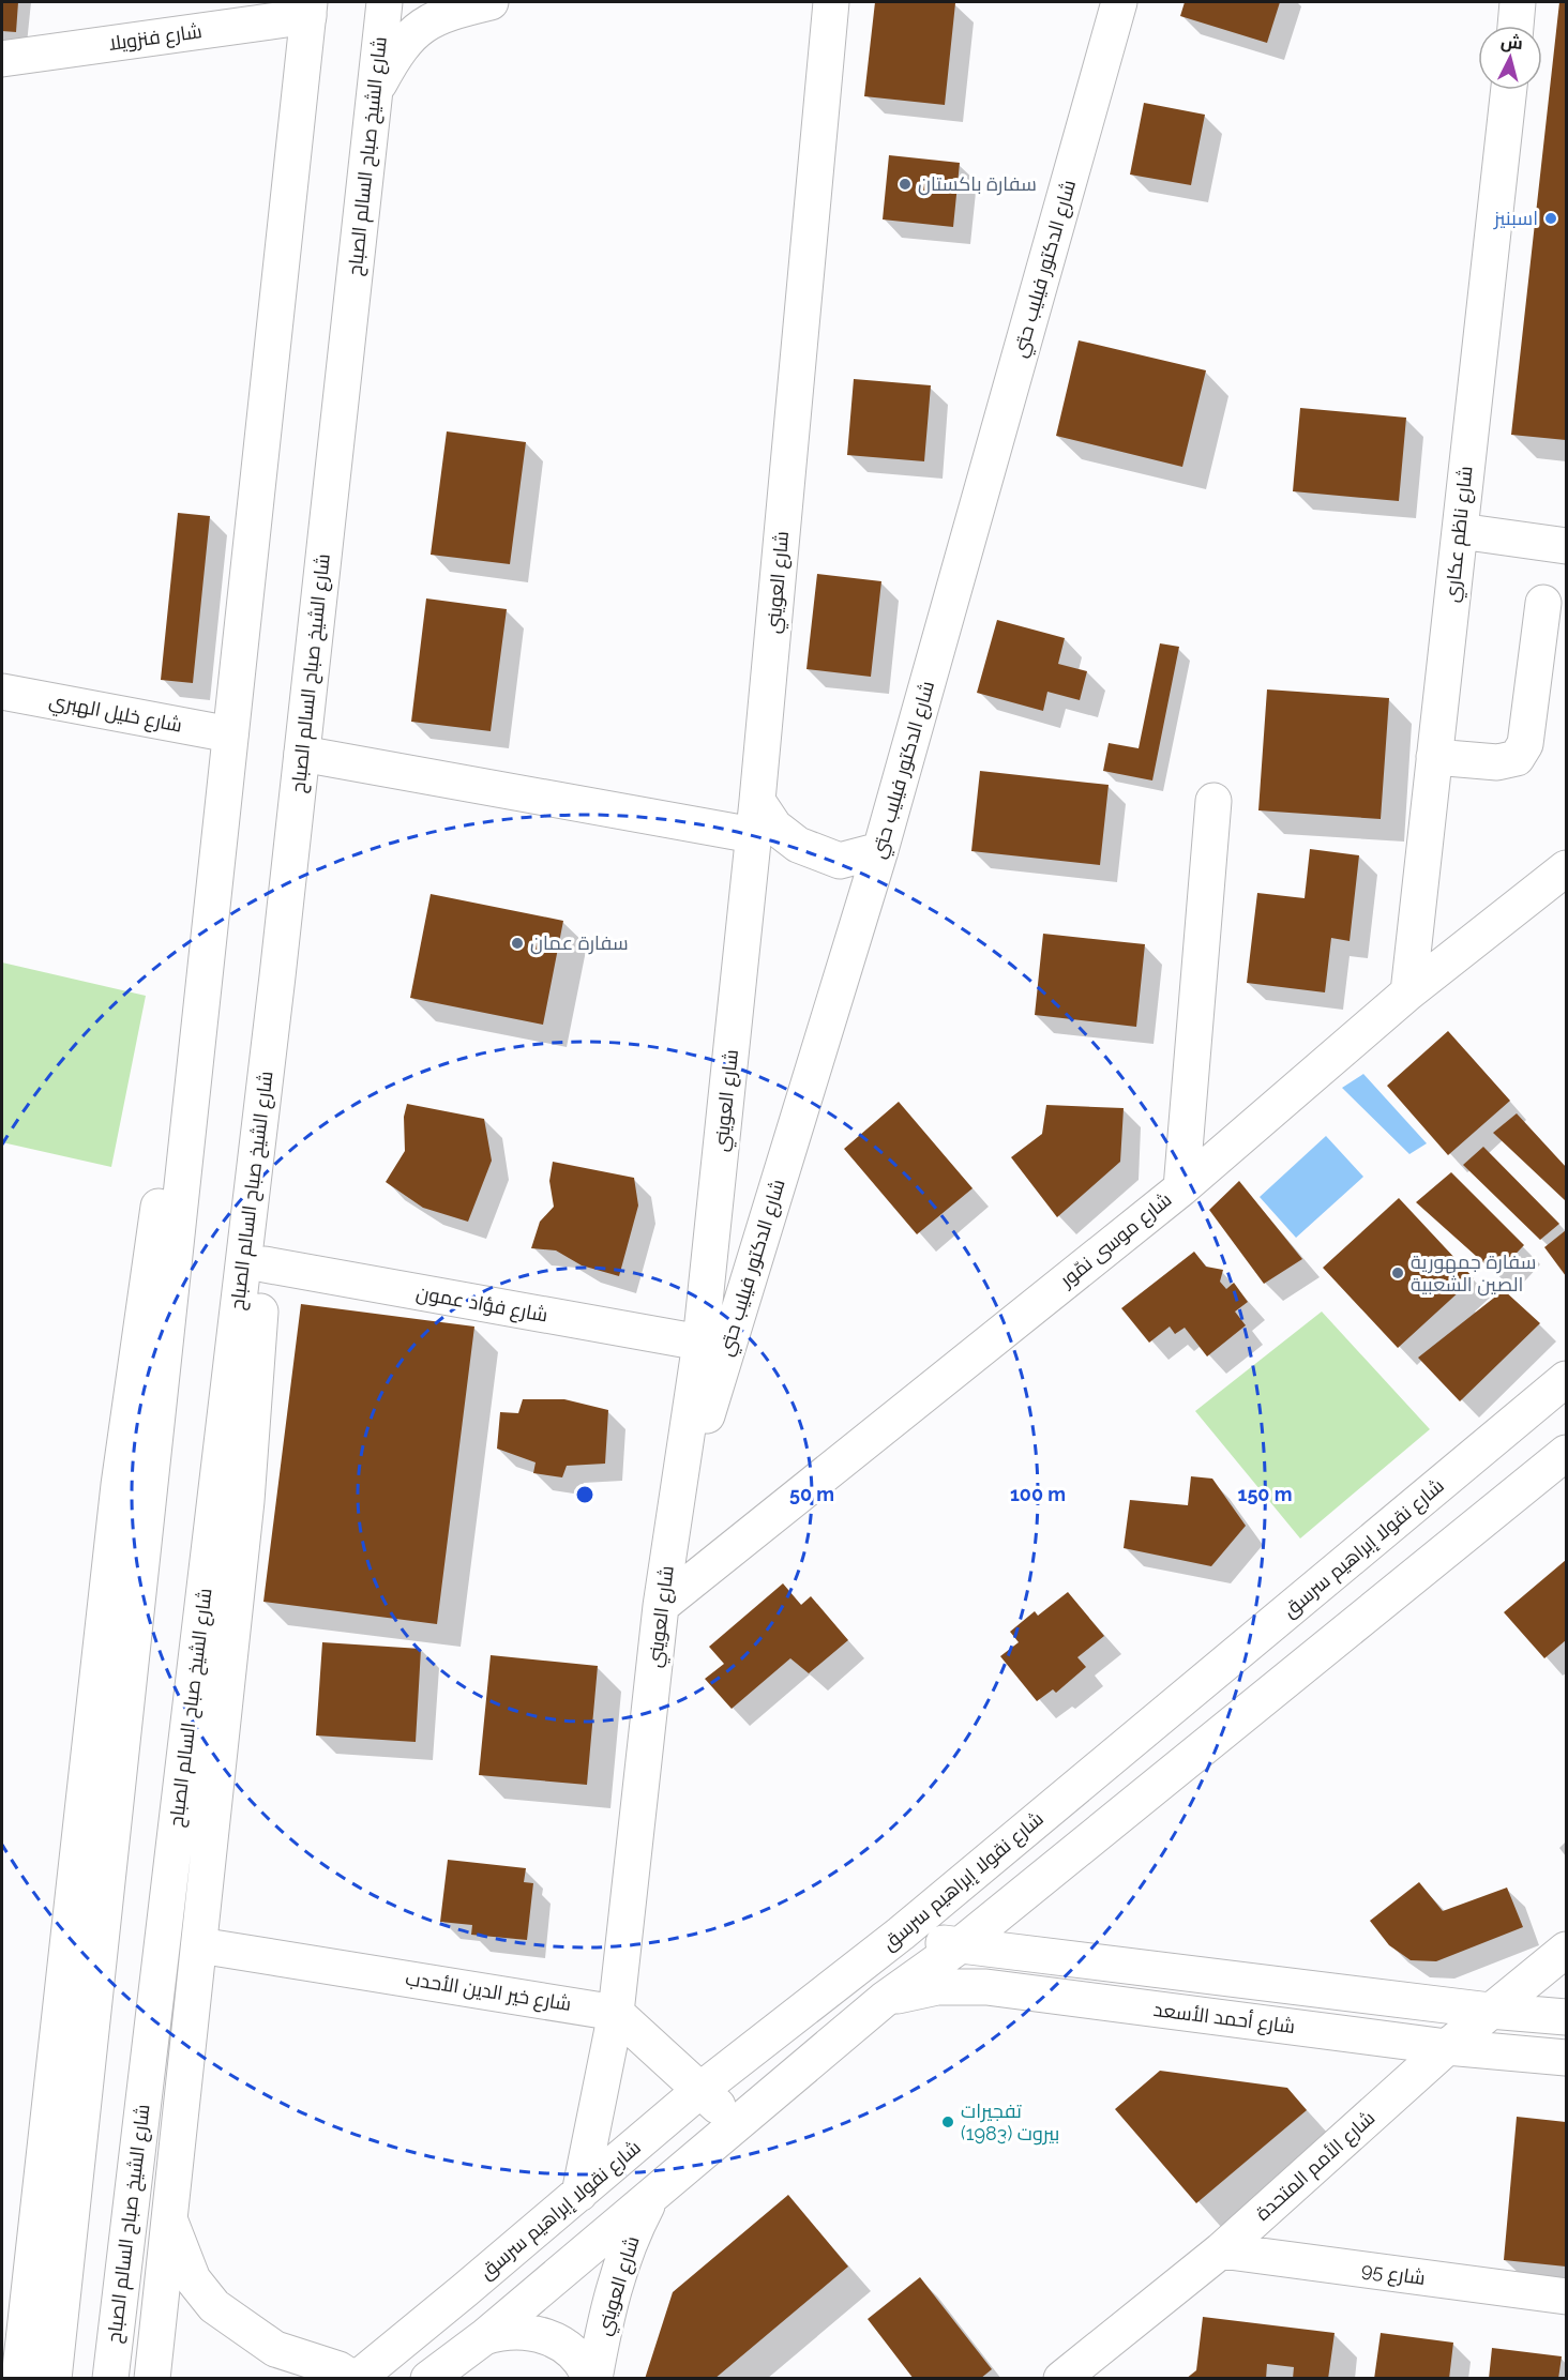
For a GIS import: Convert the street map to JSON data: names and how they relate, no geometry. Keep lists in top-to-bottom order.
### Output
{
  "streets": {
    "main road": [
      "شارع فنزويلا",
      "شارع الشيخ صباح السالم الصباح",
      "شارع الدكتور فيليب حتي",
      "شارع ناظم عكاري",
      "شارع العويني",
      "شارع خليل الهبري",
      "شارع موسى نمّور",
      "شارع فؤاد عمون",
      "شارع نقولا إبراهيم سرسق",
      "شارع خير الدين الأحدب",
      "شارع أحمد الأسعد",
      "شارع الأمم المتحدة",
      "شارع 95"
    ]
  },
  "crossings": [
    ["شارع الدكتور فيليب حتي", "شارع العويني"],
    ["شارع ناظم عكاري", "شارع موسى نمّور"],
    ["شارع العويني", "شارع موسى نمّور"],
    ["شارع العويني", "شارع فؤاد عمون"],
    ["شارع العويني", "شارع نقولا إبراهيم سرسق"],
    ["شارع العويني", "شارع خير الدين الأحدب"],
    ["شارع نقولا إبراهيم سرسق", "شارع أحمد الأسعد"],
    ["شارع أحمد الأسعد", "شارع الأمم المتحدة"],
    ["شارع الأمم المتحدة", "شارع 95"]
  ],
  "places": [
    "سفارة باكستان",
    "اسبنيز",
    "سفارة عمان",
    "سفارة جمهورية الصين الشعبية",
    "تفجيرات بيروت (1983)"
  ],
  "north": "top",
  "rings": ["50 m", "100 m", "150 m"]
}
